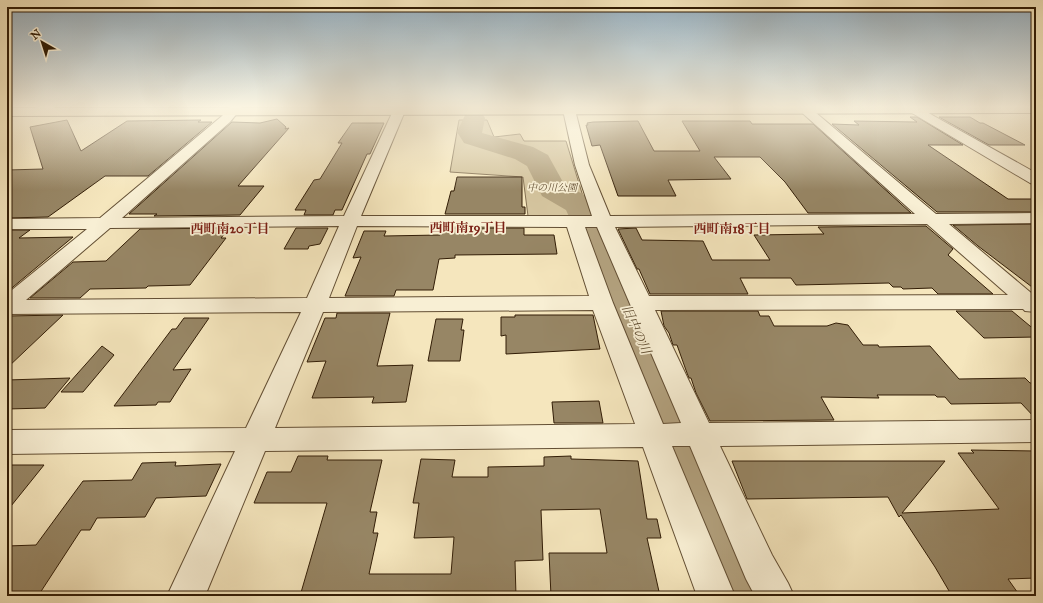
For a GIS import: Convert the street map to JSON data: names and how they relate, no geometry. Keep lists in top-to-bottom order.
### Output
{
  "districts": ["西町南19丁目", "西町南20丁目", "西町南18丁目"],
  "water": ["旧中の川"],
  "parks": ["中の川公園"],
  "north": "top left"
}
